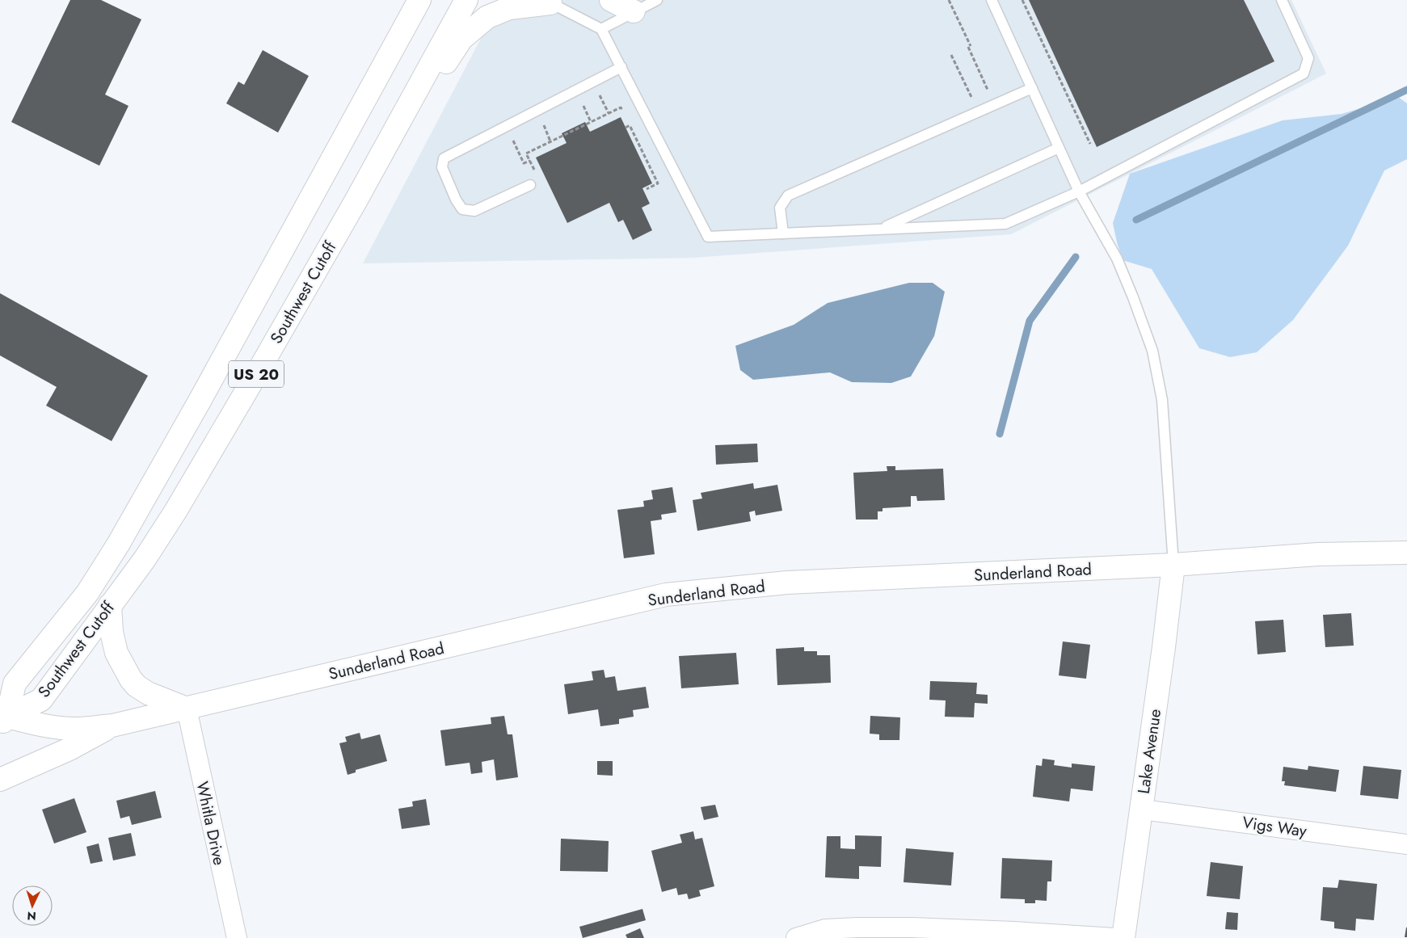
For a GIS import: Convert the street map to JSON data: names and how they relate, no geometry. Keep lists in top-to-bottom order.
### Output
{
  "streets": {
    "main road": [
      "Southwest Cutoff",
      "US 20",
      "Sunderland Road",
      "Lake Avenue"
    ],
    "street": ["Whitla Drive", "Vigs Way"]
  },
  "crossings": [
    ["Southwest Cutoff", "Sunderland Road"],
    ["Sunderland Road", "Lake Avenue"],
    ["Sunderland Road", "Whitla Drive"],
    ["Lake Avenue", "Vigs Way"]
  ],
  "north": "bottom"
}
